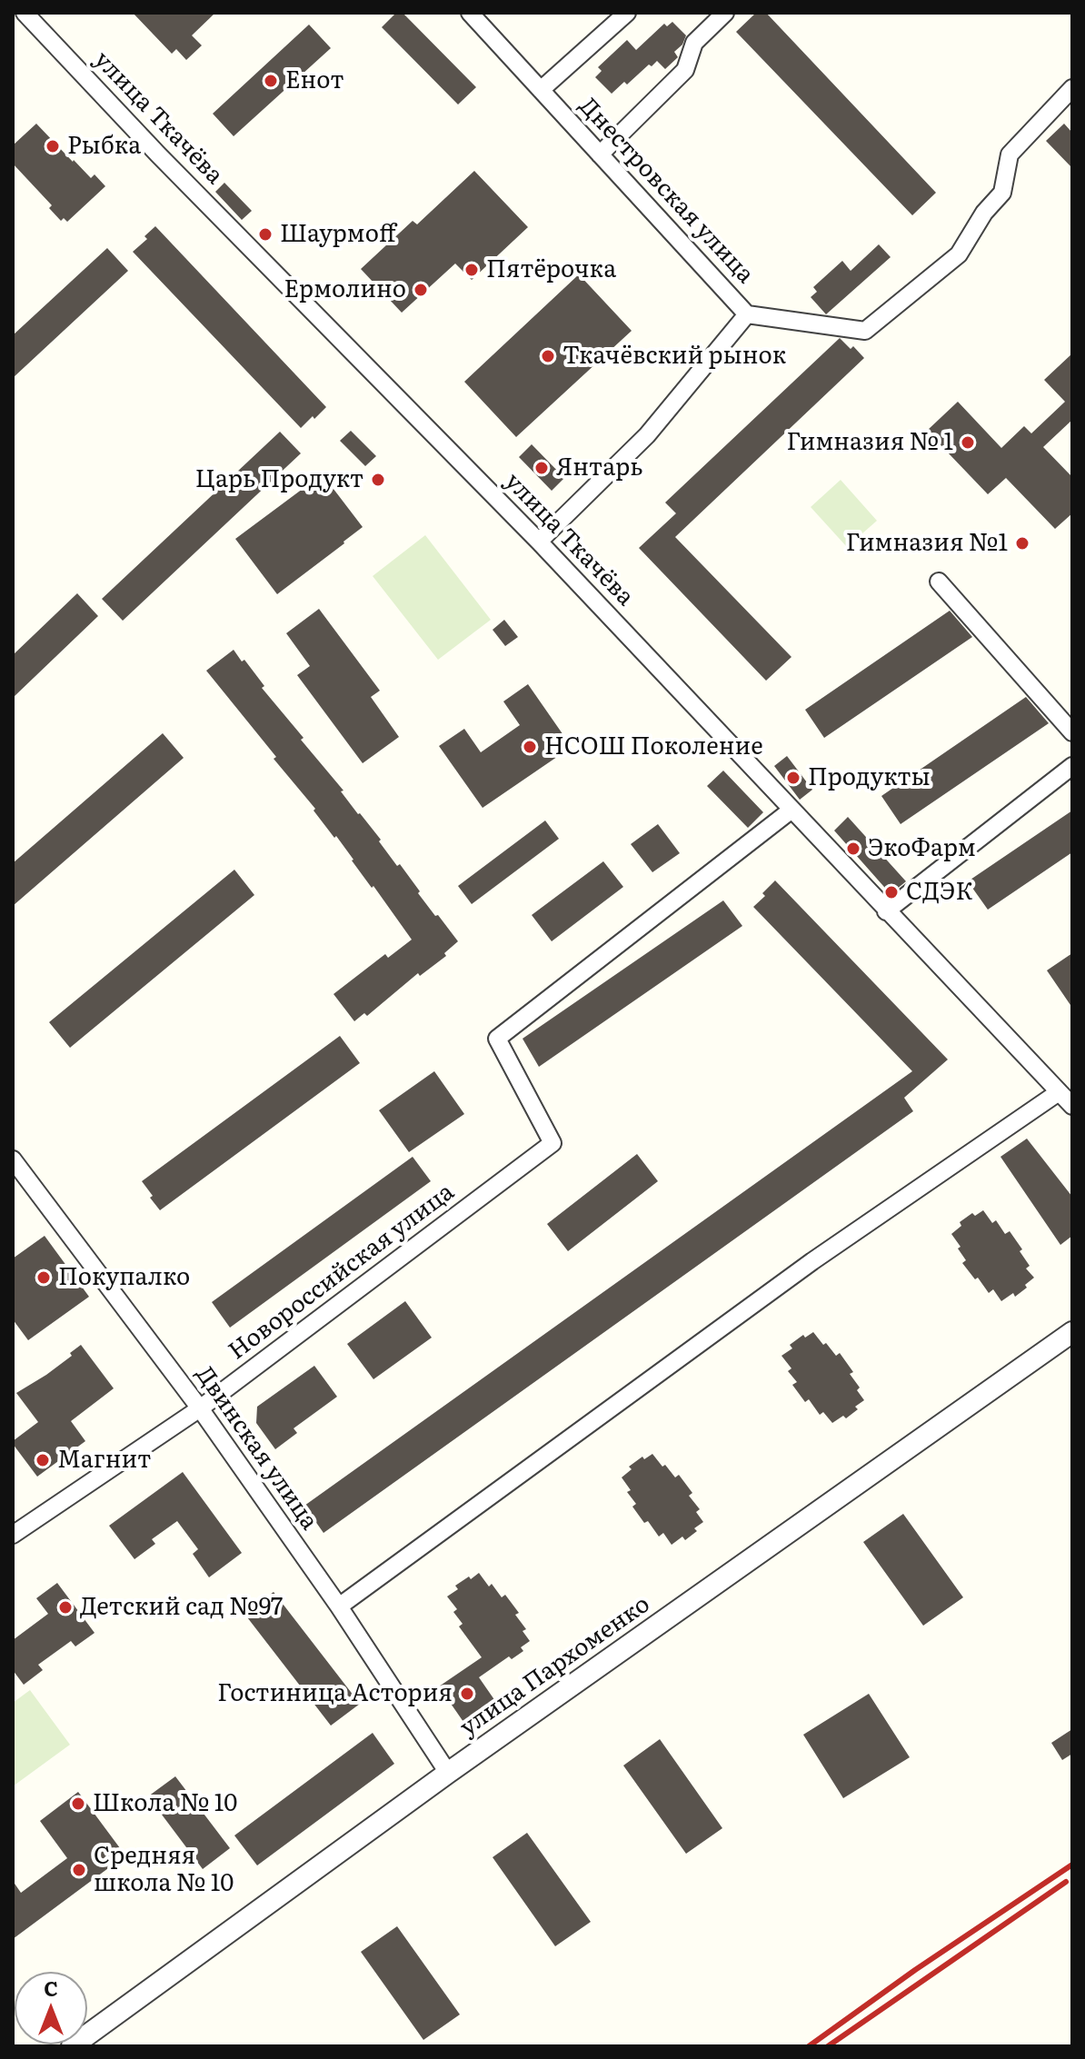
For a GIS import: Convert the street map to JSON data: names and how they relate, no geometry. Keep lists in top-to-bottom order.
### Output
{
  "streets": {
    "street": [
      "улица Ткачёва",
      "Днестровская улица",
      "Новороссийская улица",
      "Двинская улица",
      "улица Пархоменко"
    ]
  },
  "crossings": [
    ["улица Ткачёва", "Новороссийская улица"],
    ["Новороссийская улица", "Двинская улица"],
    ["Двинская улица", "улица Пархоменко"]
  ],
  "places": [
    "Енот",
    "Рыбка",
    "Шаурмоff",
    "Пятёрочка",
    "Ермолино",
    "Ткачёвский рынок",
    "Гимназия № 1",
    "Янтарь",
    "Царь Продукт",
    "Гимназия №1",
    "НСОШ Поколение",
    "Продукты",
    "ЭкоФарм",
    "СДЭК",
    "Покупалко",
    "Магнит",
    "Детский сад №97",
    "Гостиница Астория",
    "Школа № 10",
    "Средняя школа № 10"
  ],
  "north": "top"
}
